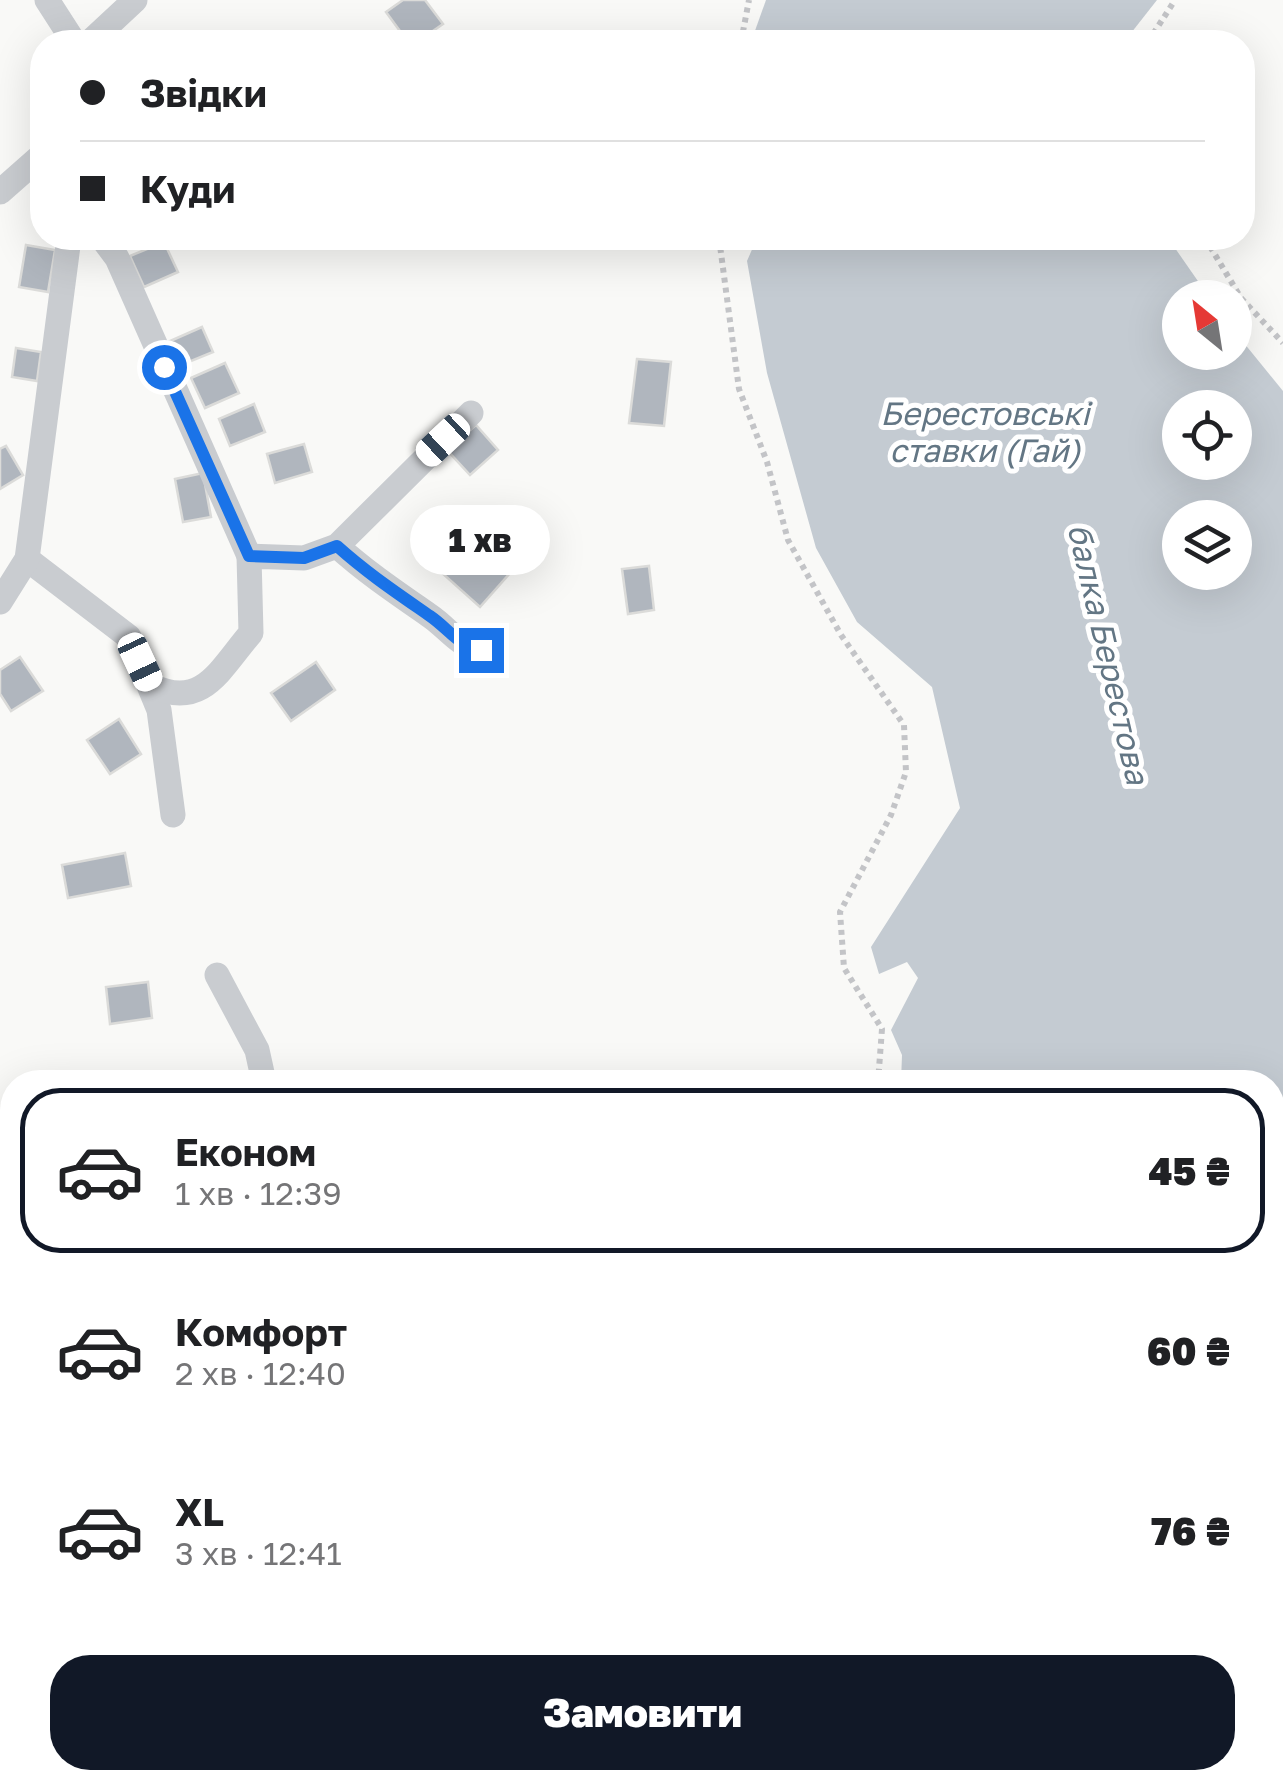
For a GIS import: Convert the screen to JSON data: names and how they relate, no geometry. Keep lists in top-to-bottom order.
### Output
{
  "water": ["Берестовські ставки (Гай)", "балка Берестова"],
  "north": "top left",
  "page": {
    "banner": ["Звідки", "Куди"],
    "bubble": "1 хв",
    "list": [
      {
        "name": "Економ",
        "note": "1 хв · 12:39",
        "value": "45 ₴"
      },
      {
        "name": "Комфорт",
        "note": "2 хв · 12:40",
        "value": "60 ₴"
      },
      {
        "name": "XL",
        "note": "3 хв · 12:41",
        "value": "76 ₴"
      }
    ],
    "buttons": "Замовити"
  }
}
